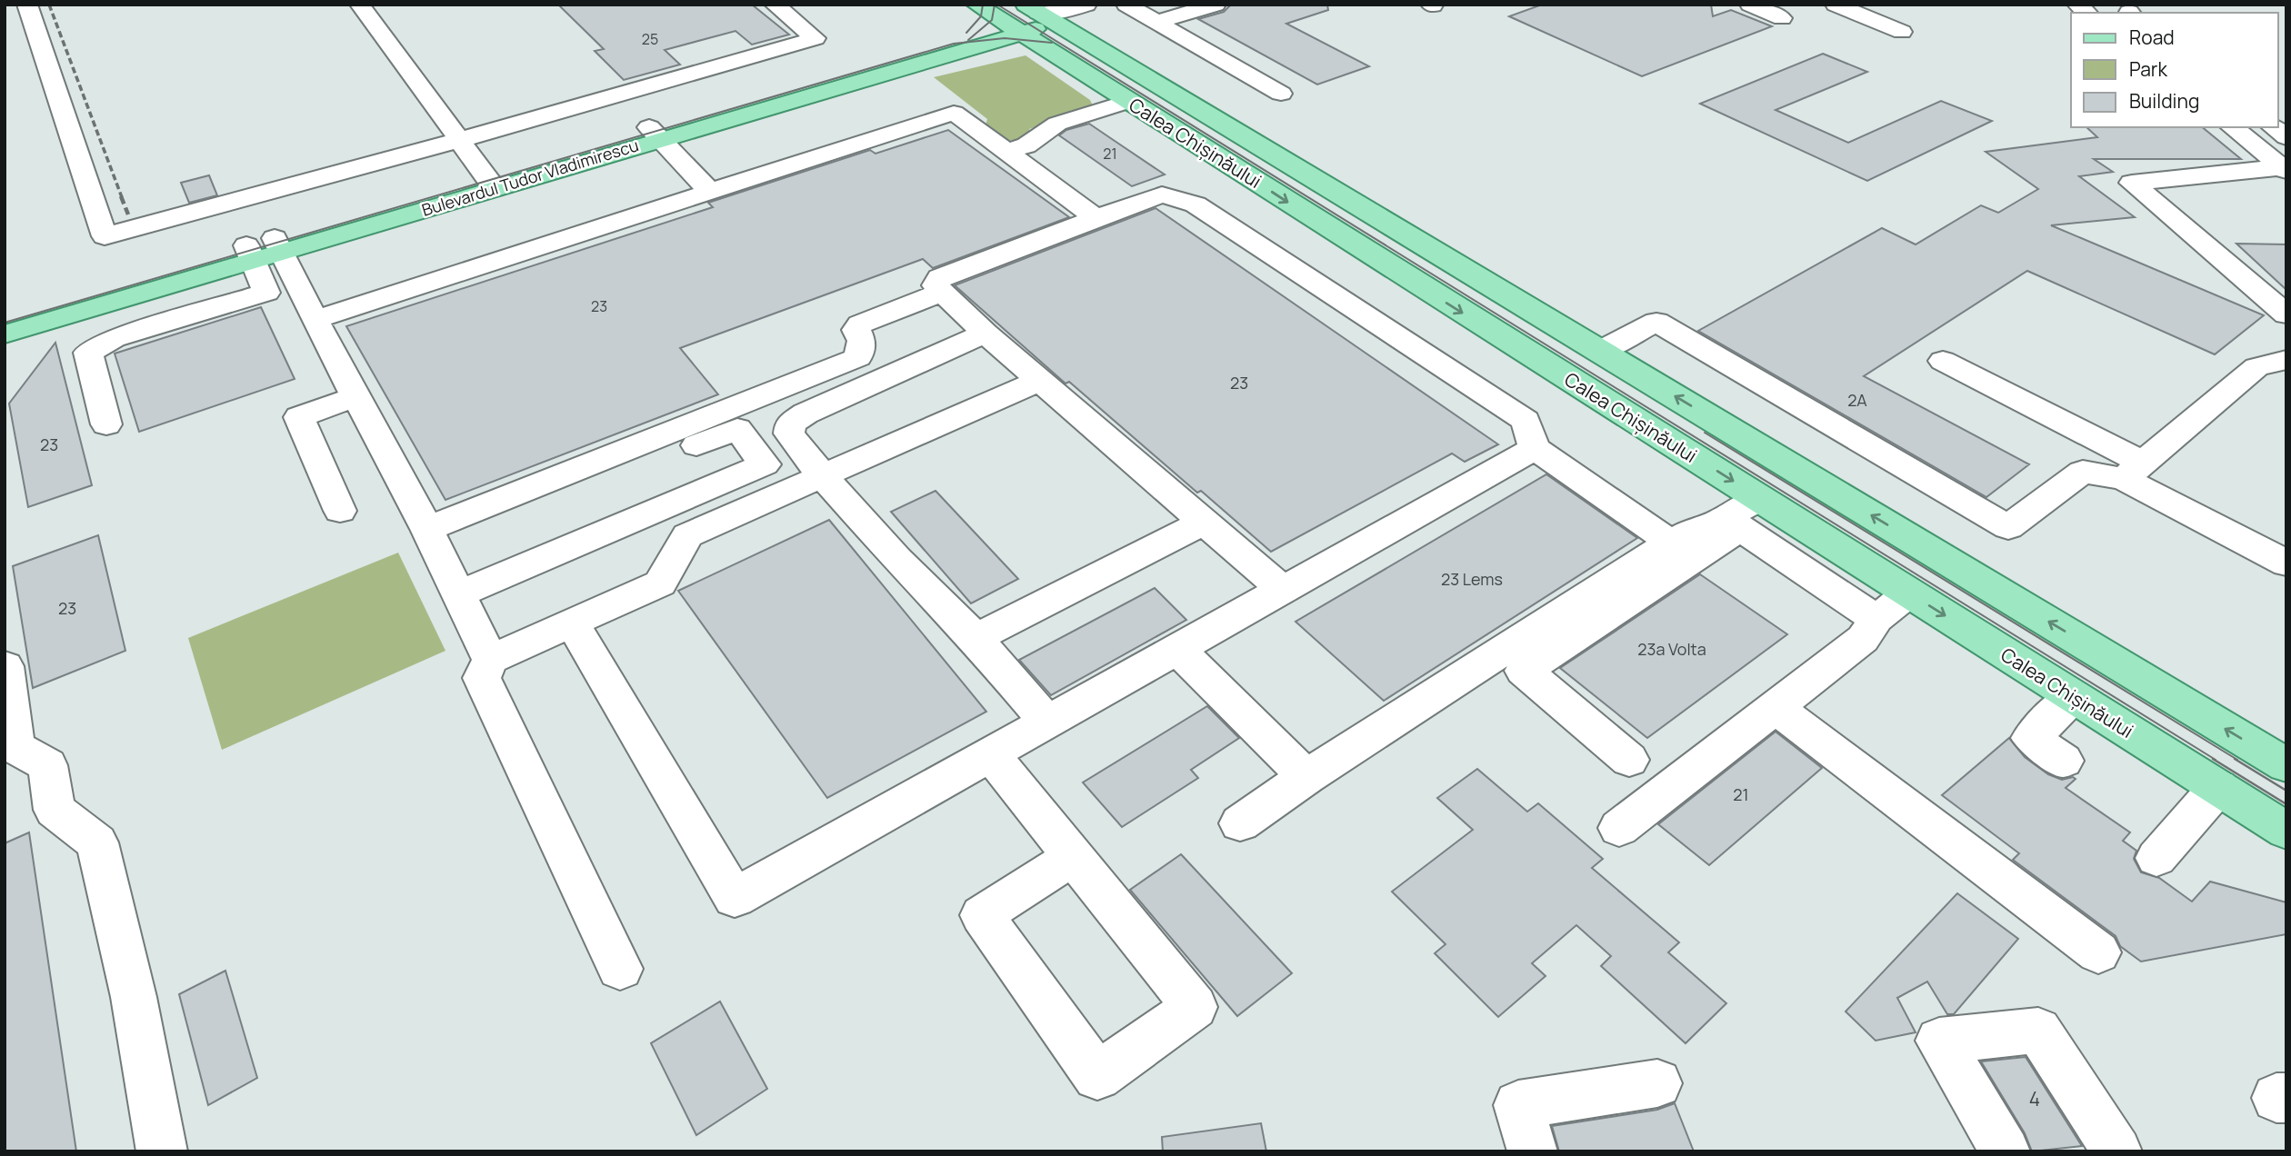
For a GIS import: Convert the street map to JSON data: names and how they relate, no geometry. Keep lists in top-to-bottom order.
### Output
{
  "streets": {
    "main road": ["Calea Chișinăului", "Bulevardul Tudor Vladimirescu"]
  },
  "crossings": [
    ["Calea Chișinăului", "Bulevardul Tudor Vladimirescu"]
  ],
  "house_numbers": [
    "25",
    "21",
    "23",
    "23",
    "2A",
    "23",
    "23 Lems",
    "23",
    "23a Volta",
    "21",
    "4"
  ],
  "legend": ["Road", "Park", "Building"]
}
